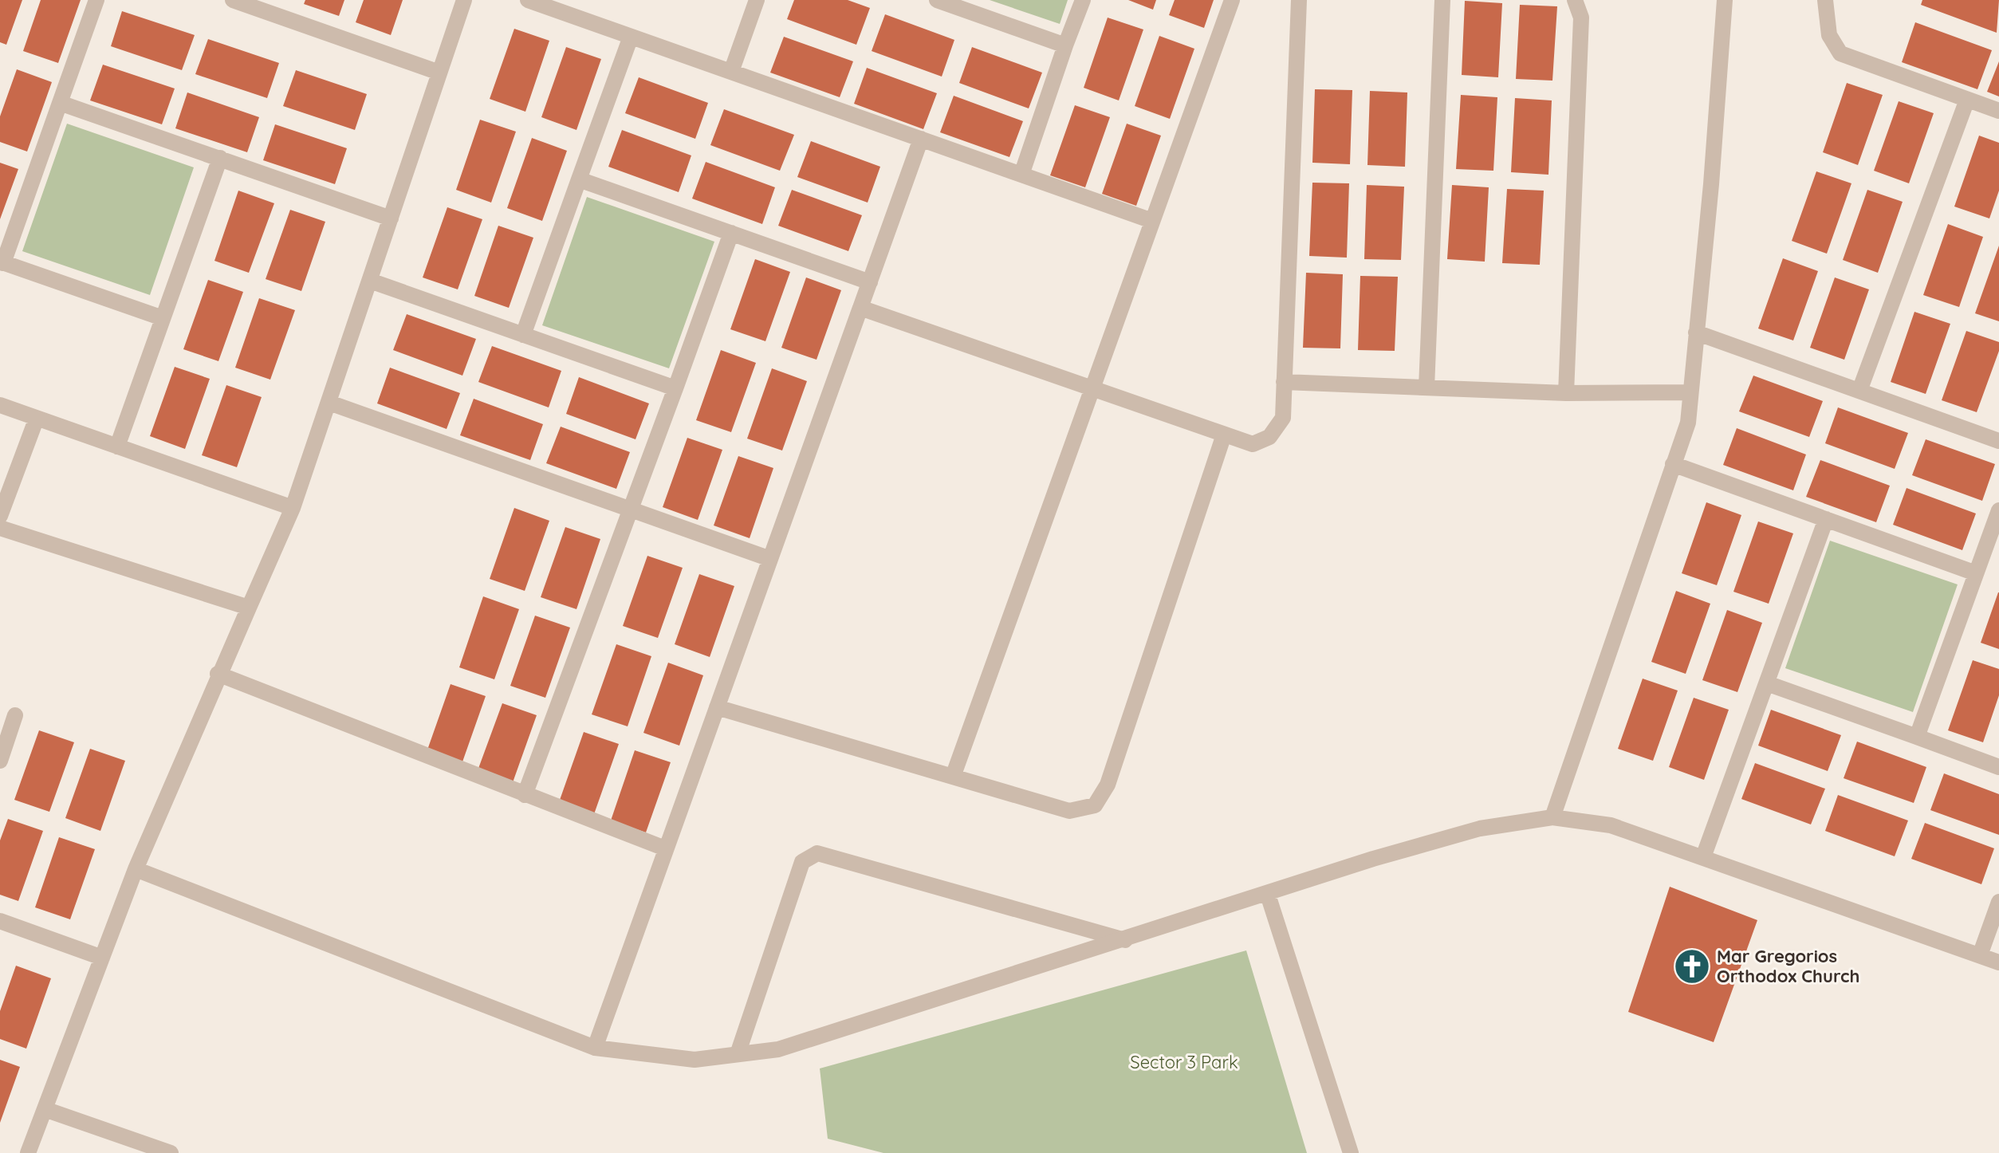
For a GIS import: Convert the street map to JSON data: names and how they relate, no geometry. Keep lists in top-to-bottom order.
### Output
{
  "parks": ["Sector 3 Park"],
  "places": {
    "church": ["Mar Gregorios Orthodox Church"]
  }
}
